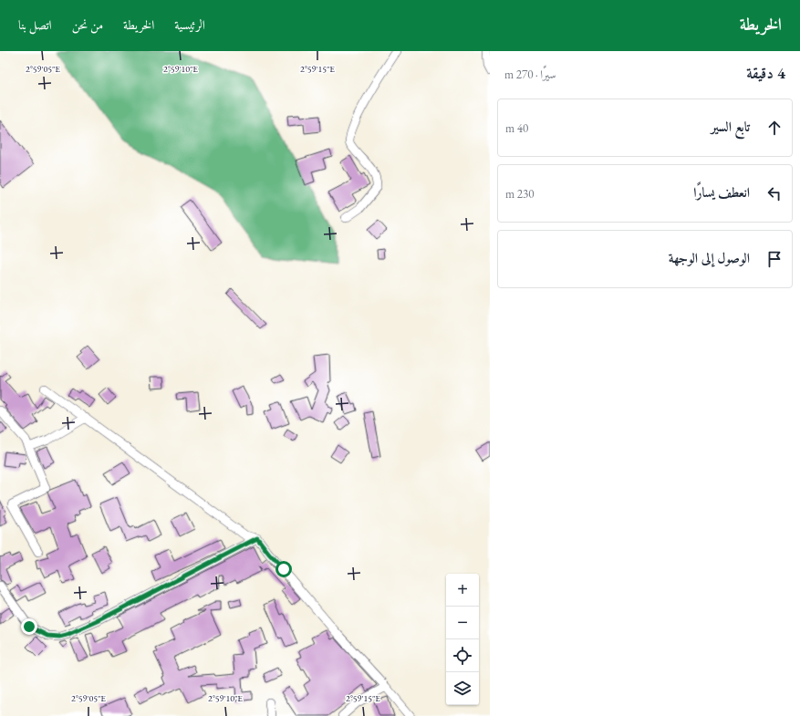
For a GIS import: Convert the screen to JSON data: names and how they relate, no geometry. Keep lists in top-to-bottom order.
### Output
{
  "page": {
    "header": "الخريطة",
    "nav": [
      "الرئيسية",
      "الخريطة",
      "من نحن",
      "اتصل بنا"
    ],
    "heading": ["4 دقيقة", "سيرًا · 270 m"],
    "list": [
      ["تابع السير", "40 m"],
      ["انعطف يسارًا", "230 m"],
      "الوصول إلى الوجهة"
    ],
    "map_buttons": ["+", "−"]
  },
  "coordinates": ["2°59'05\"E", "2°59'10\"E", "2°59'15\"E"]
}
